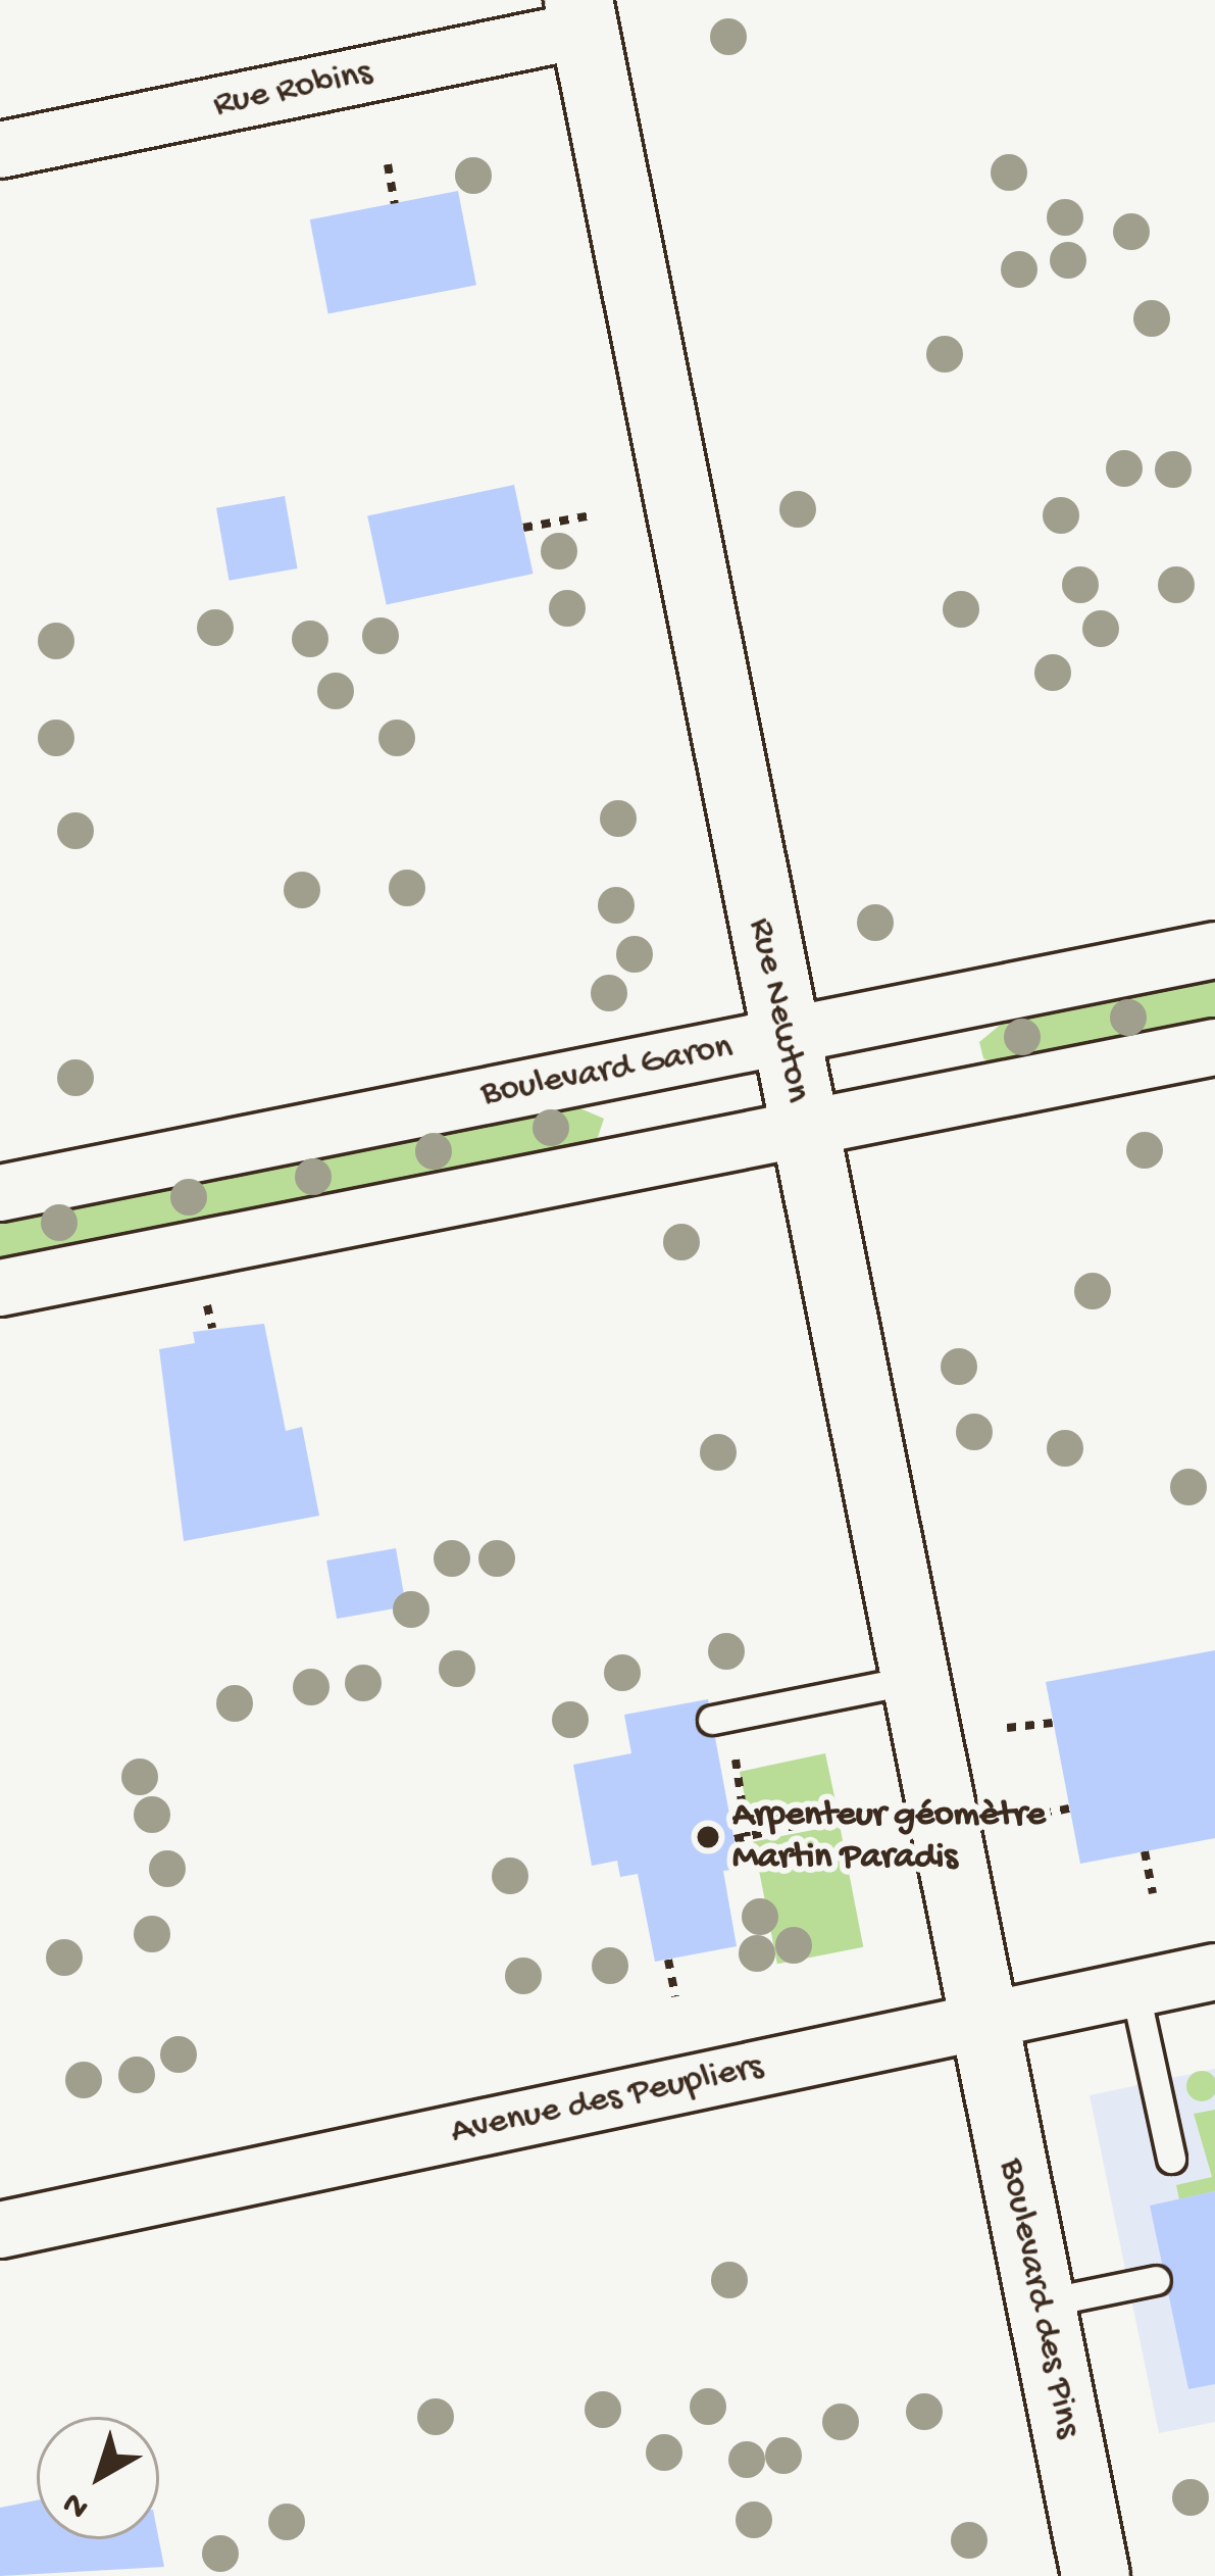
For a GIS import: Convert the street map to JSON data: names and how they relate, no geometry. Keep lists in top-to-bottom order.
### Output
{
  "streets": {
    "street": [
      "Rue Robins",
      "Rue Newton",
      "Boulevard Garon",
      "Avenue des Peupliers",
      "Boulevard des Pins"
    ]
  },
  "crossings": [
    ["Rue Robins", "Rue Newton"],
    ["Rue Newton", "Boulevard Garon"],
    ["Rue Newton", "Avenue des Peupliers"],
    ["Rue Newton", "Boulevard des Pins"],
    ["Avenue des Peupliers", "Boulevard des Pins"]
  ],
  "places": ["Arpenteur géomètre Martin Paradis"],
  "north": "bottom left"
}
